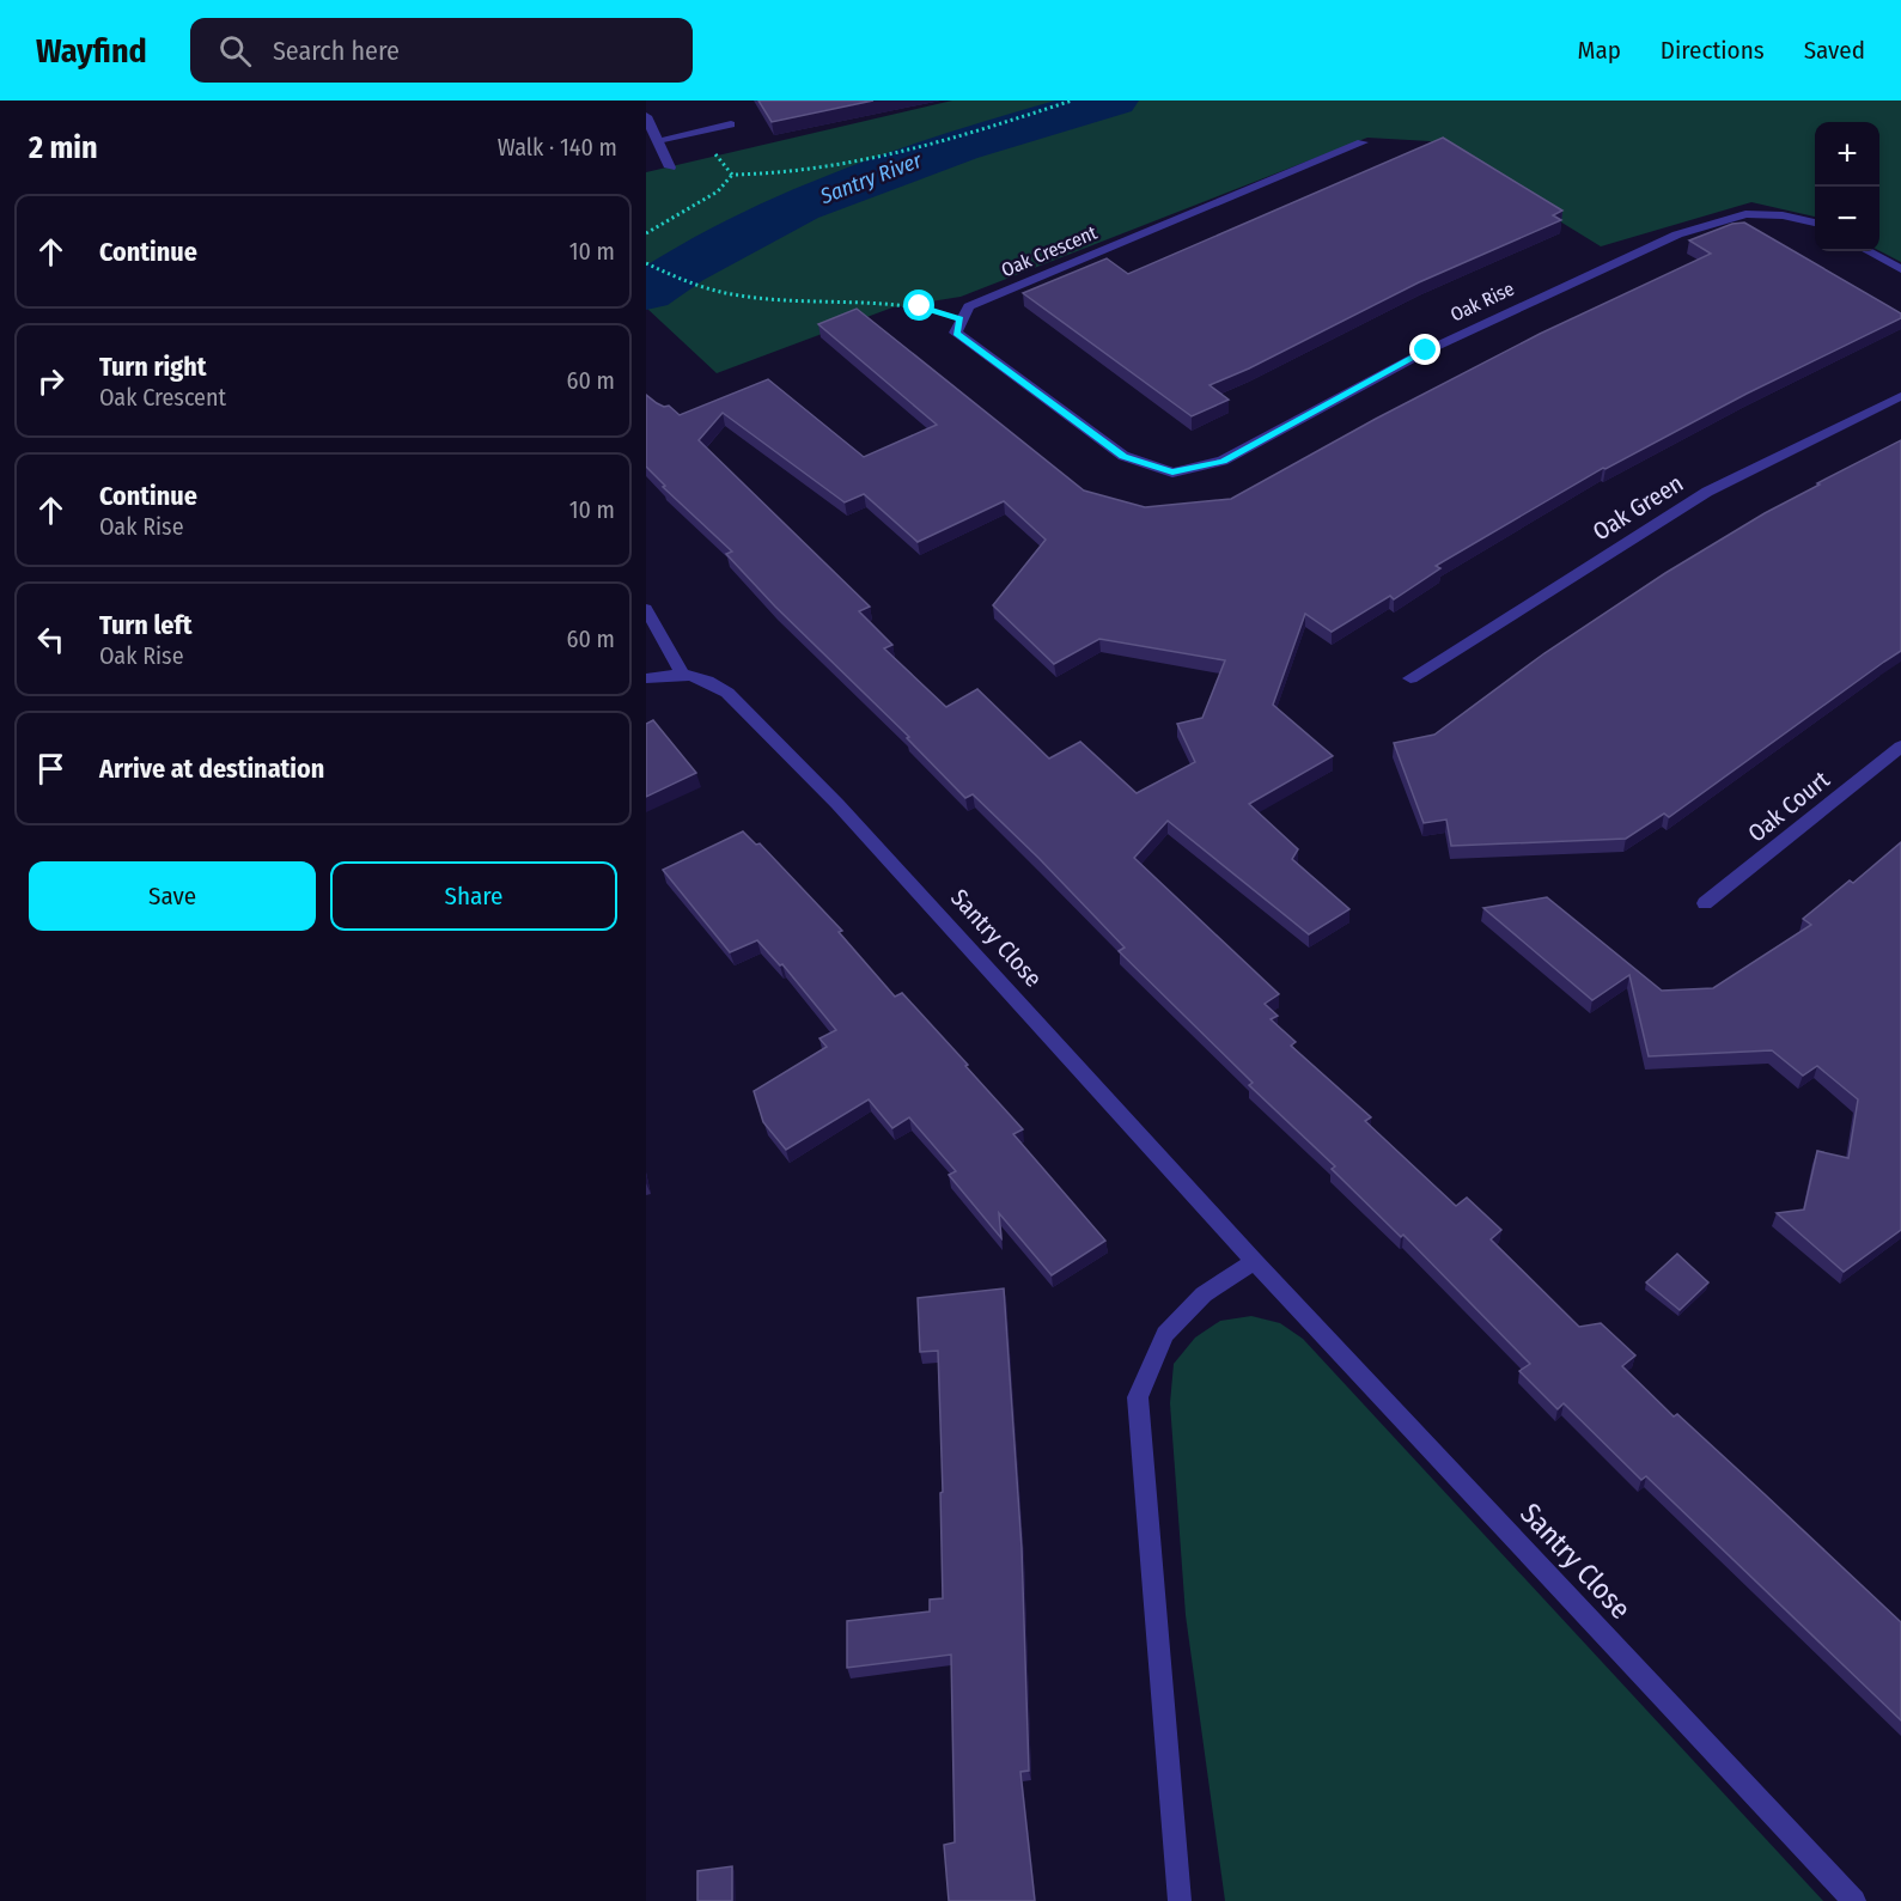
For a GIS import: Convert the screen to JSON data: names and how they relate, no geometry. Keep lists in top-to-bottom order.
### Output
{
  "streets": {
    "street": [
      "Oak Crescent",
      "Oak Rise",
      "Oak Green",
      "Oak Court",
      "Santry Close"
    ]
  },
  "crossings": [
    ["Oak Crescent", "Oak Rise"]
  ],
  "water": ["Santry River"],
  "page": {
    "header": "Wayfind",
    "search": "Search here",
    "nav": ["Map", "Directions", "Saved"],
    "heading": ["2 min", "Walk · 140 m"],
    "map_buttons": ["+", "−"],
    "list": [
      ["Continue", "10 m"],
      ["Turn right", "Oak Crescent", "60 m"],
      ["Continue", "Oak Rise", "10 m"],
      ["Turn left", "Oak Rise", "60 m"],
      "Arrive at destination"
    ],
    "buttons": ["Save", "Share"]
  }
}
